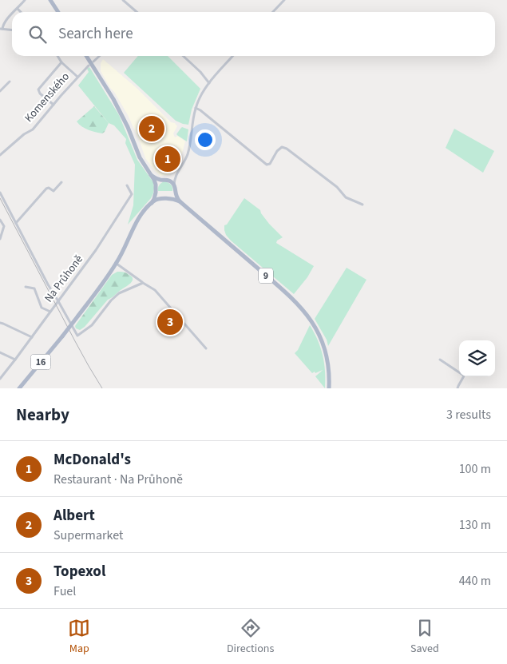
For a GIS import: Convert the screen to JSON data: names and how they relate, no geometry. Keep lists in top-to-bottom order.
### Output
{
  "streets": {
    "main road": ["9", "16"],
    "street": ["Komenského", "Na Průhoně"]
  },
  "crossings": [
    ["9", "16"]
  ],
  "page": {
    "search": "Search here",
    "pins": ["2", "1", "3"],
    "heading": ["Nearby", "3 results"],
    "list": [
      {
        "mark": "1",
        "name": "McDonald's",
        "note": "Restaurant · Na Průhoně",
        "value": "100 m"
      },
      {
        "mark": "2",
        "name": "Albert",
        "note": "Supermarket",
        "value": "130 m"
      },
      {
        "mark": "3",
        "name": "Topexol",
        "note": "Fuel",
        "value": "440 m"
      }
    ],
    "nav": ["Map", "Directions", "Saved"]
  }
}
